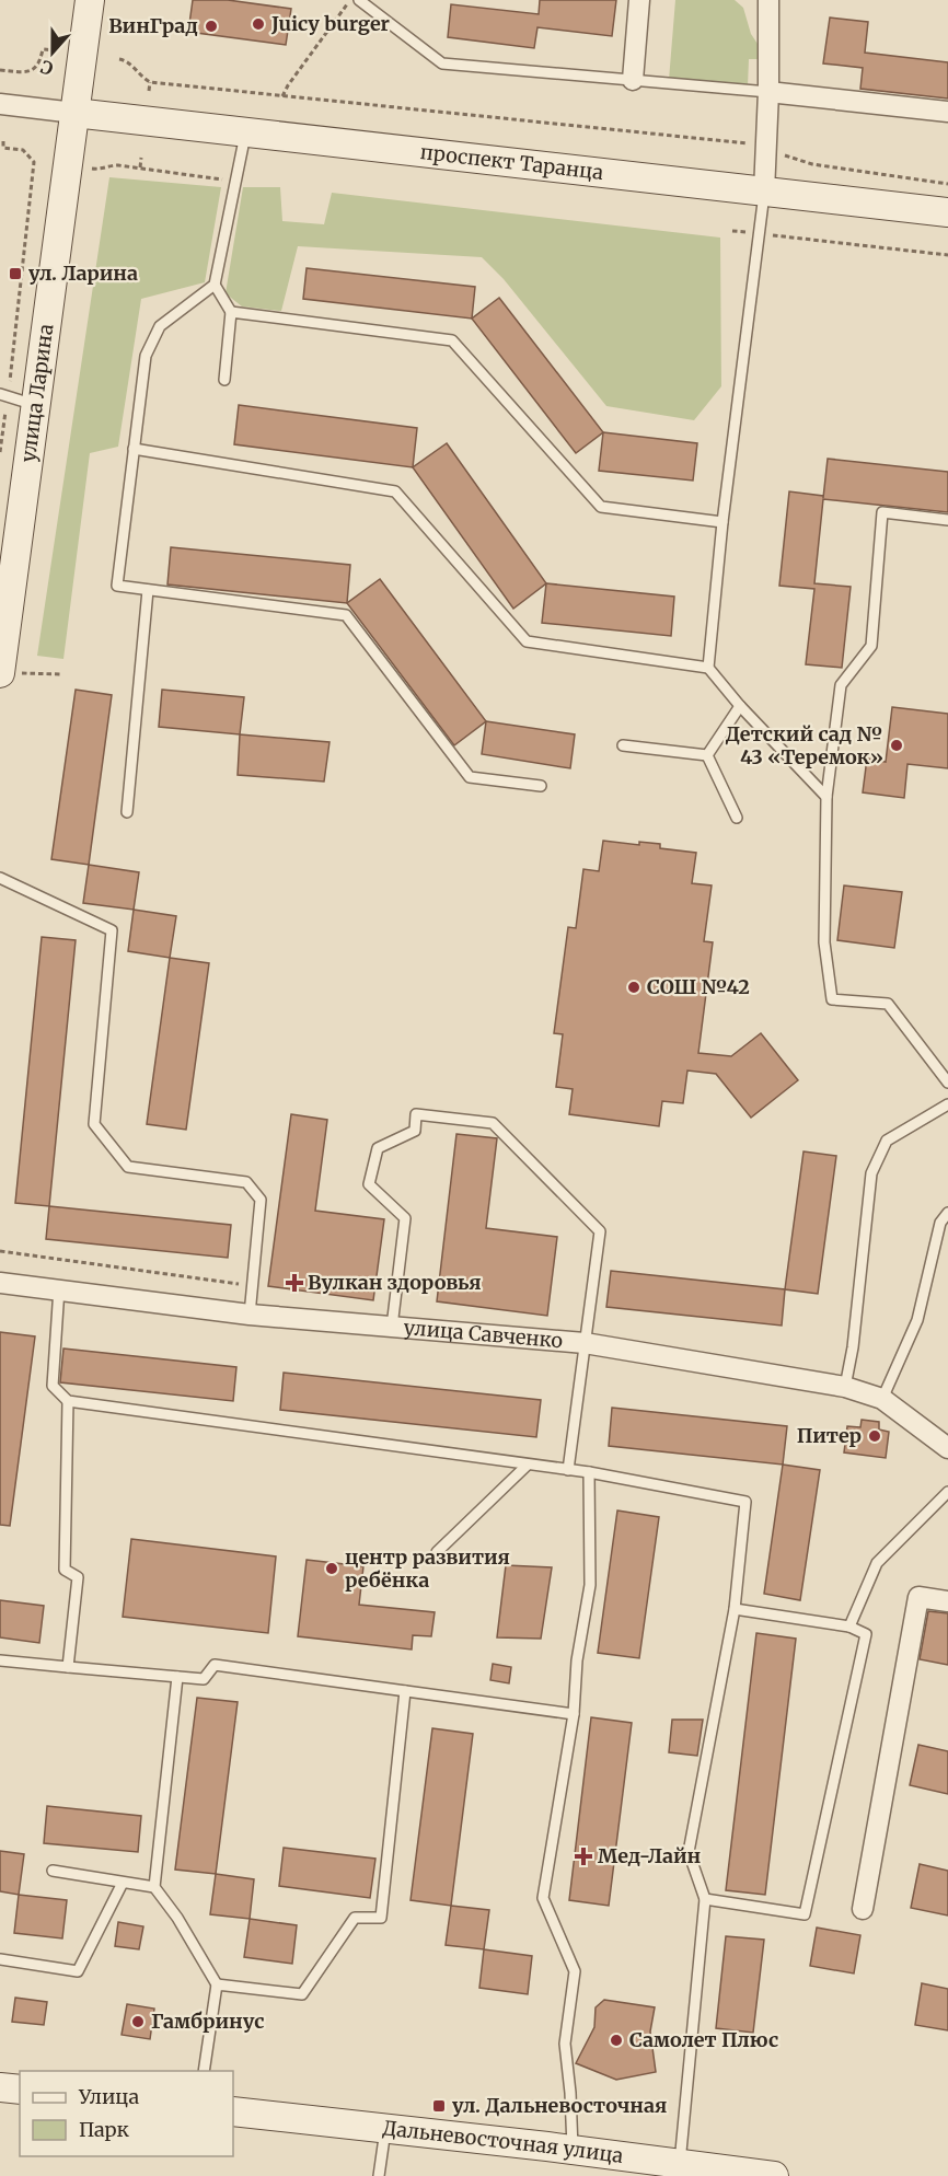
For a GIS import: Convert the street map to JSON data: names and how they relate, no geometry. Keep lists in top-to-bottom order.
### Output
{
  "streets": {
    "main road": ["проспект Таранца", "улица Ларина", "Дальневосточная улица"],
    "street": ["улица Савченко"]
  },
  "crossings": [
    ["проспект Таранца", "улица Ларина"]
  ],
  "places": {
    "other": [
      "Juicy burger",
      "ВинГрад",
      "Детский сад № 43 «Теремок»",
      "СОШ №42",
      "Питер",
      "центр развития ребёнка",
      "Гамбринус",
      "Самолет Плюс"
    ],
    "transit": ["ул. Ларина", "ул. Дальневосточная"],
    "health": ["Вулкан здоровья", "Мед-Лайн"]
  },
  "legend": ["Улица", "Парк"],
  "north": "bottom"
}
